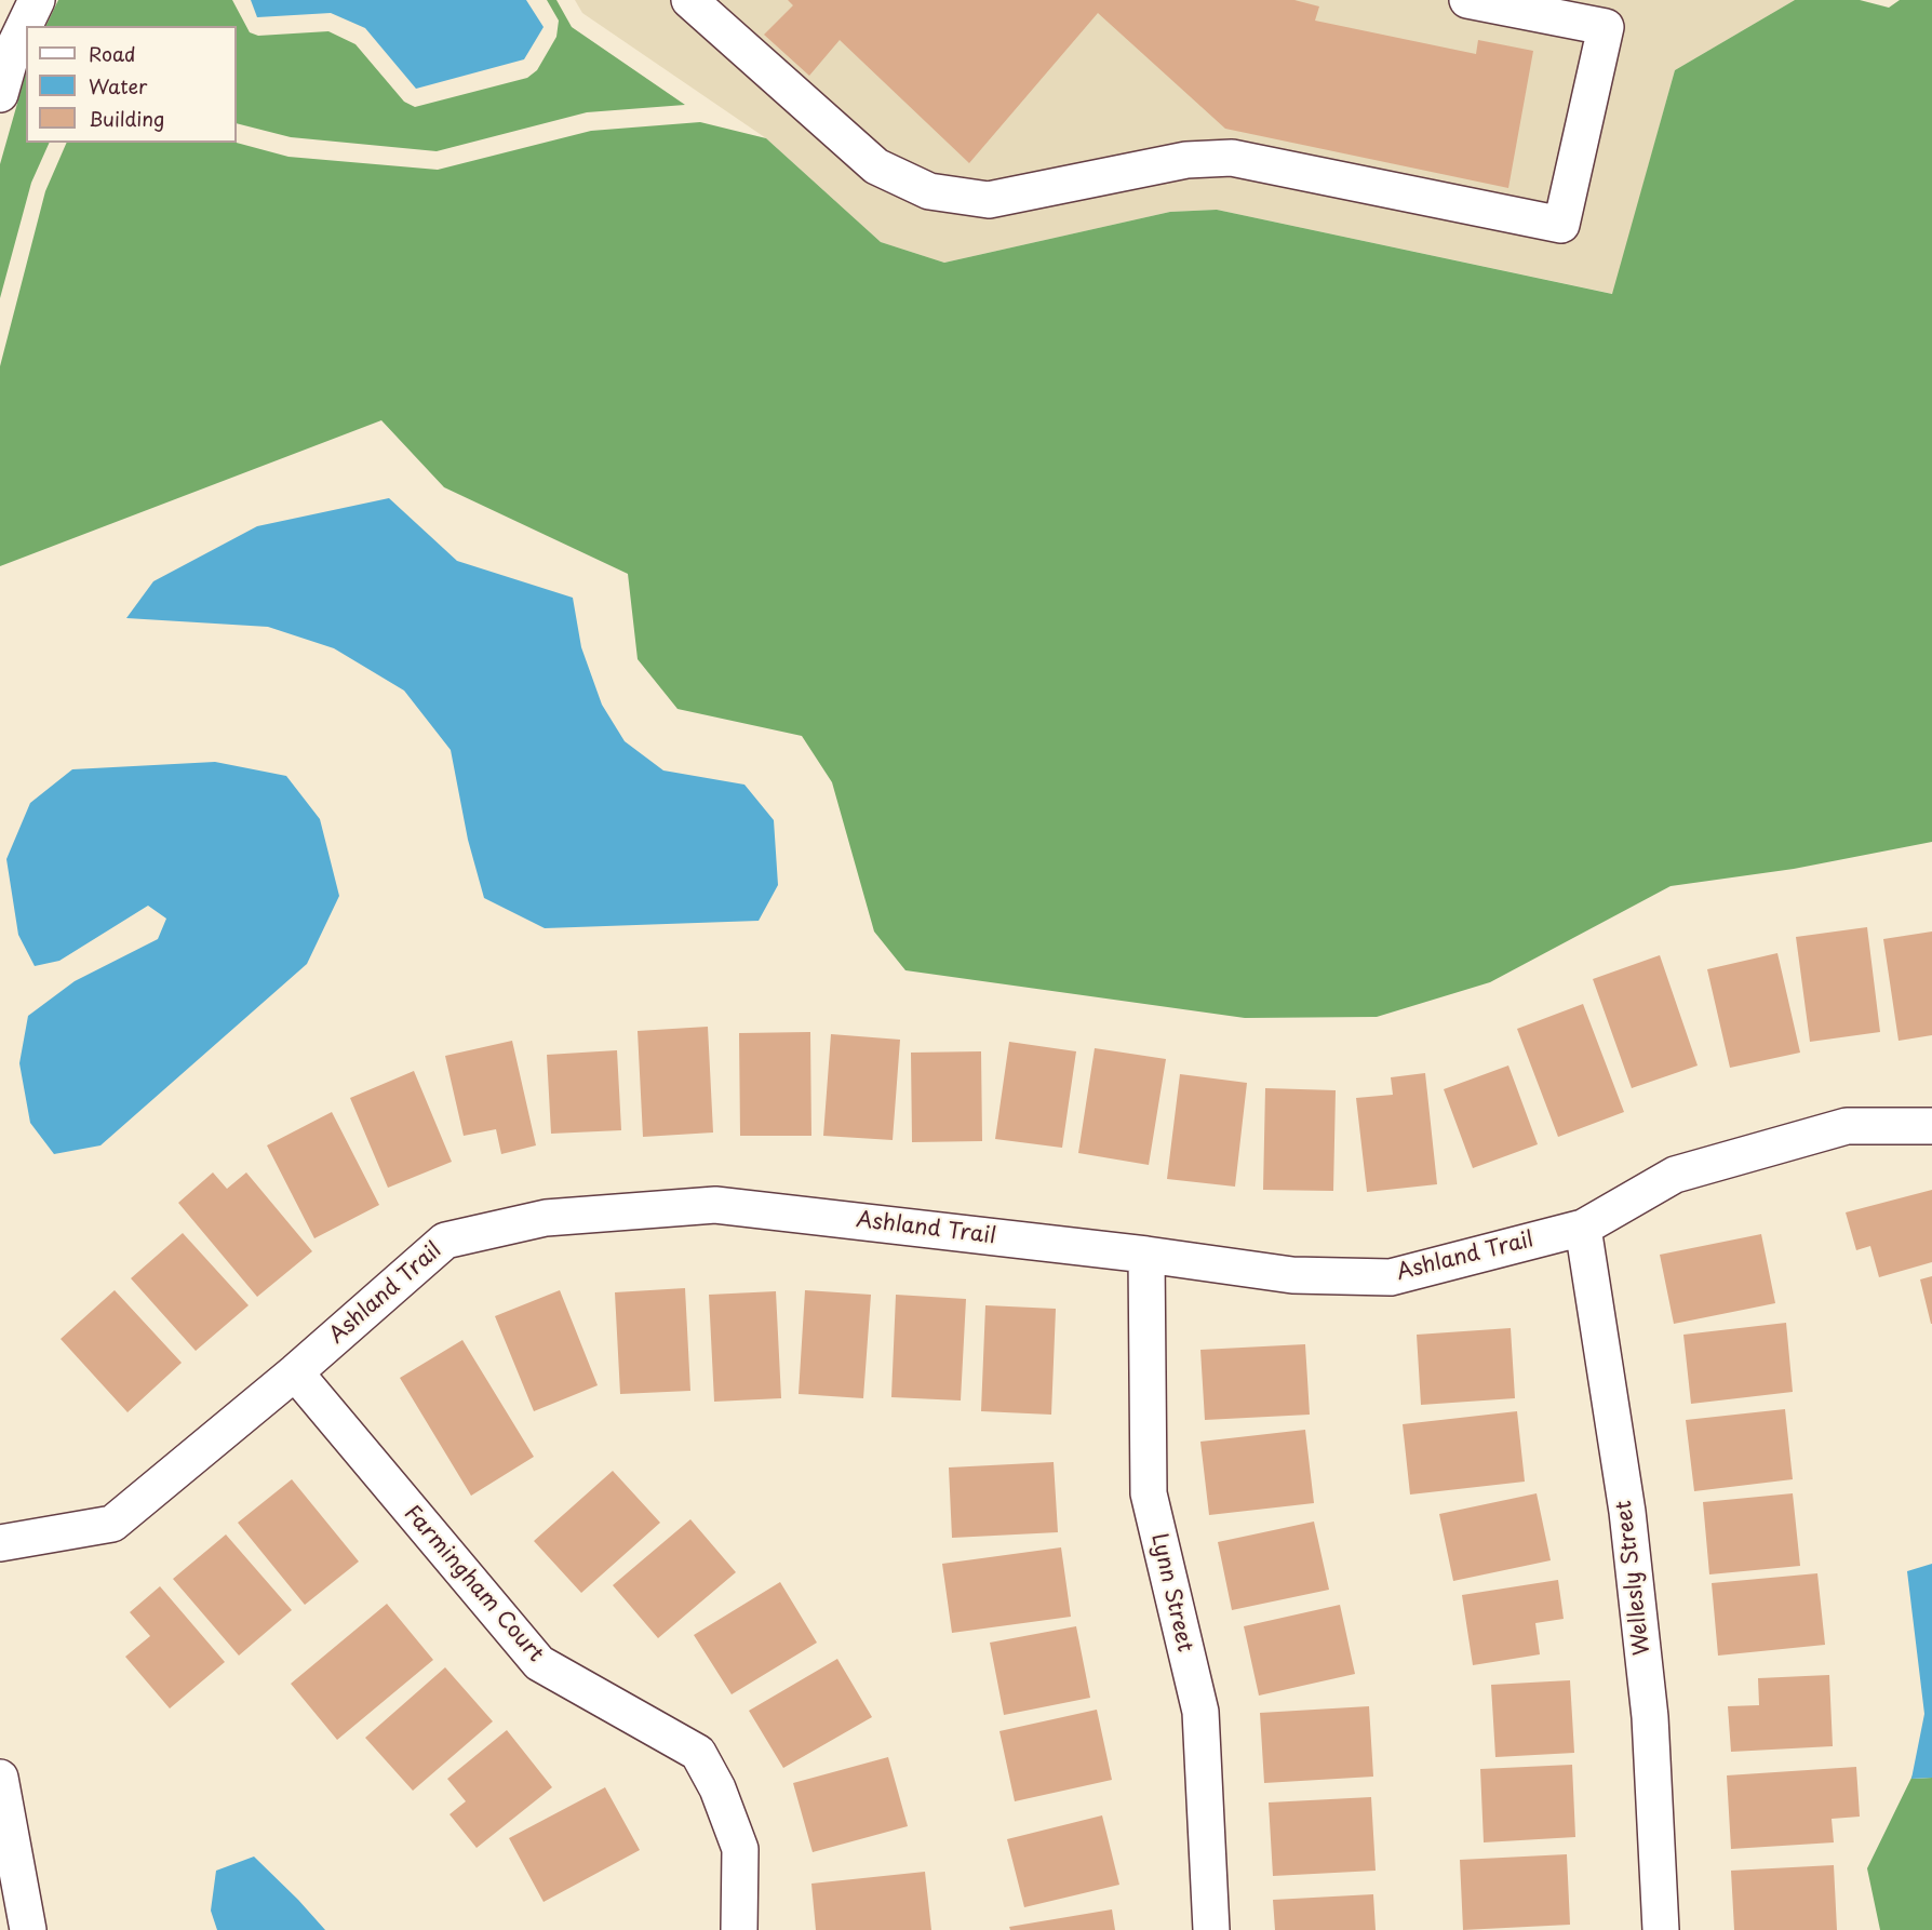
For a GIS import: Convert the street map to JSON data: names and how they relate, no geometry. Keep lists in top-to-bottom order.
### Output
{
  "streets": {
    "street": [
      "Ashland Trail",
      "Wellesly Street",
      "Farmingham Court",
      "Lynn Street"
    ]
  },
  "crossings": [
    ["Ashland Trail", "Wellesly Street"],
    ["Ashland Trail", "Farmingham Court"],
    ["Ashland Trail", "Lynn Street"]
  ],
  "legend": ["Road", "Water", "Building"]
}
